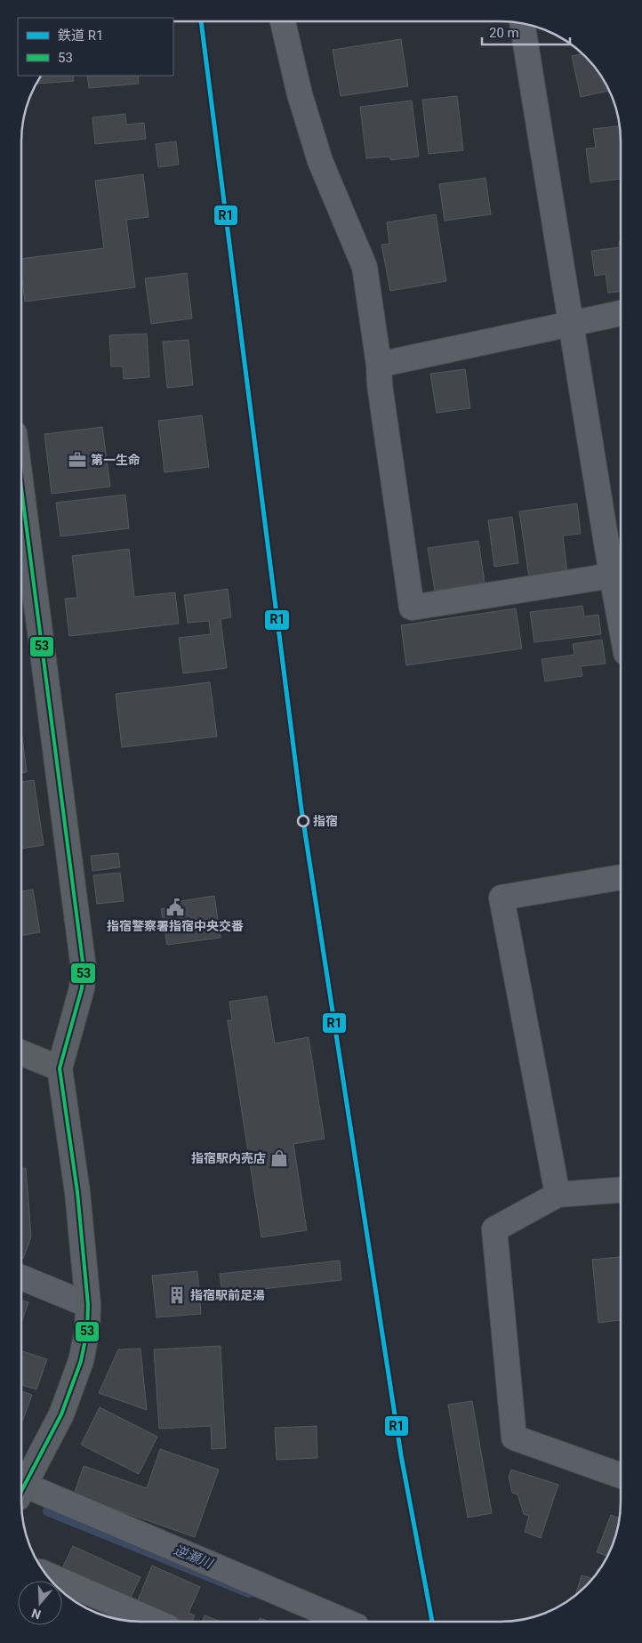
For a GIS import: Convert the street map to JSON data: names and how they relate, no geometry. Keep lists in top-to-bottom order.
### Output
{
  "water": ["逆瀬川"],
  "places": {
    "office": ["第一生命"],
    "other": ["指宿"],
    "public building": ["指宿警察署指宿中央交番"],
    "shop": ["指宿駅内売店"],
    "building": ["指宿駅前足湯"]
  },
  "lines": ["rail line R1", "transit line 53"],
  "legend": ["鉄道 R1", "53"],
  "scale_bar": "20 m",
  "north": "bottom"
}
